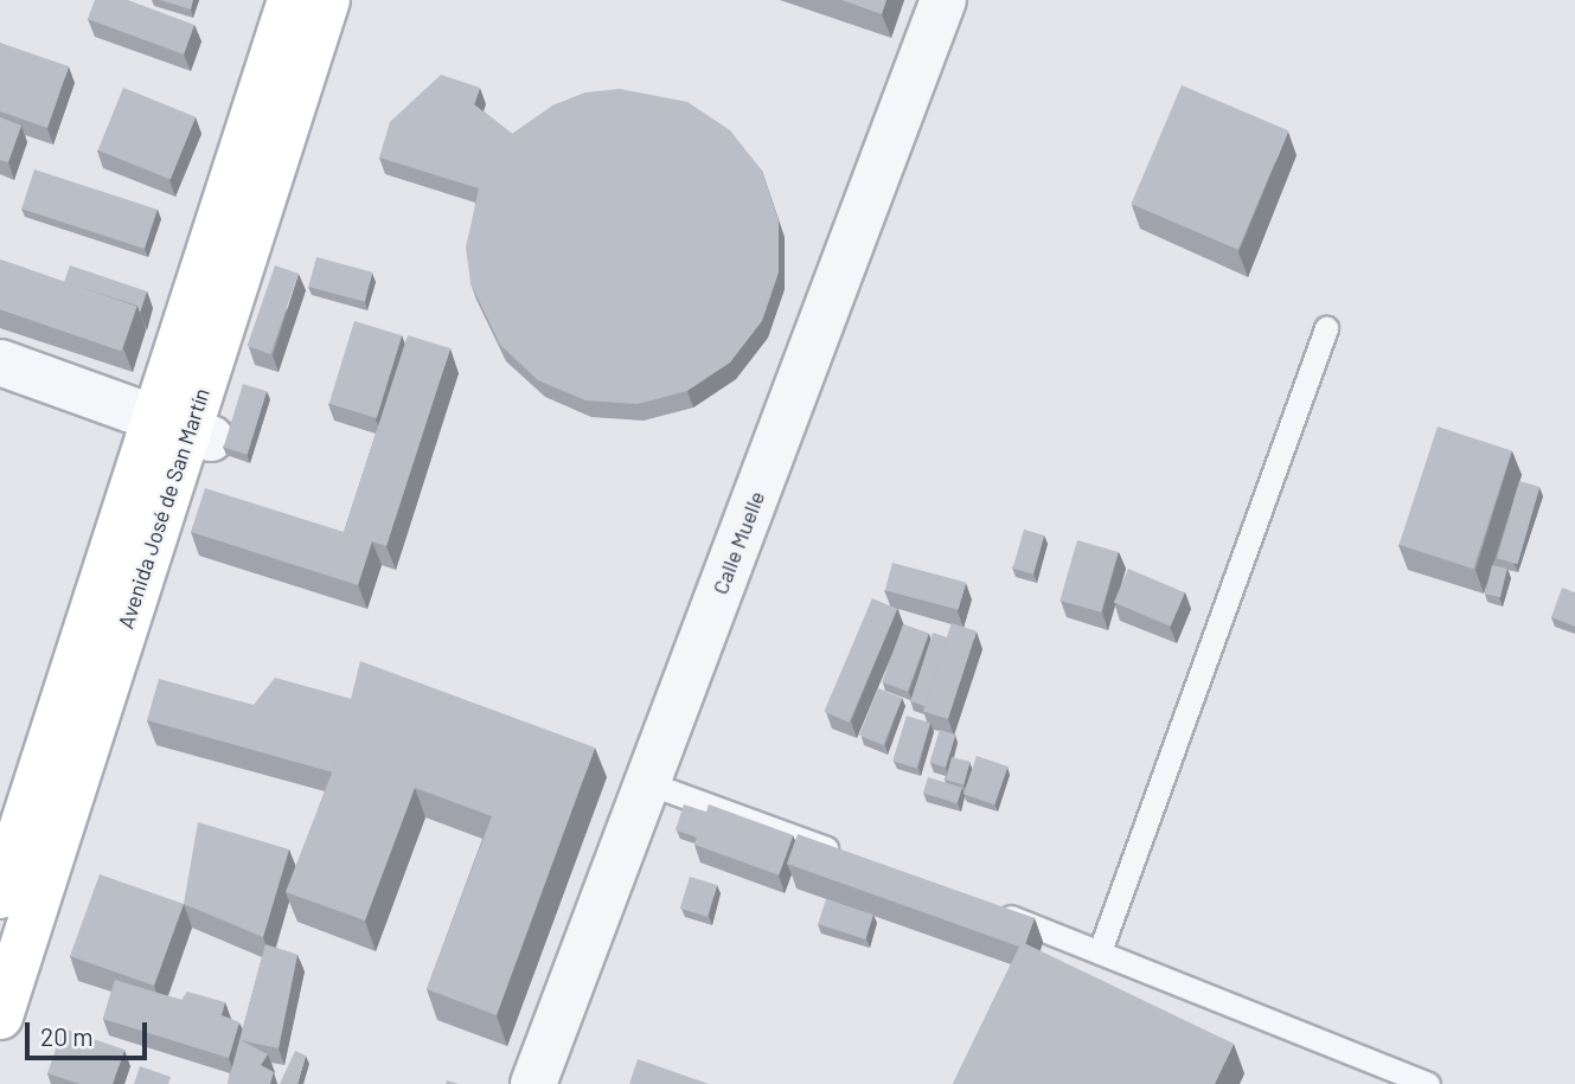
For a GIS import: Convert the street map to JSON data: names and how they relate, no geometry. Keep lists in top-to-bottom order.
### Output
{
  "streets": {
    "main road": ["Avenida José de San Martín"],
    "street": ["Calle Muelle"]
  },
  "scale_bar": "20 m"
}
